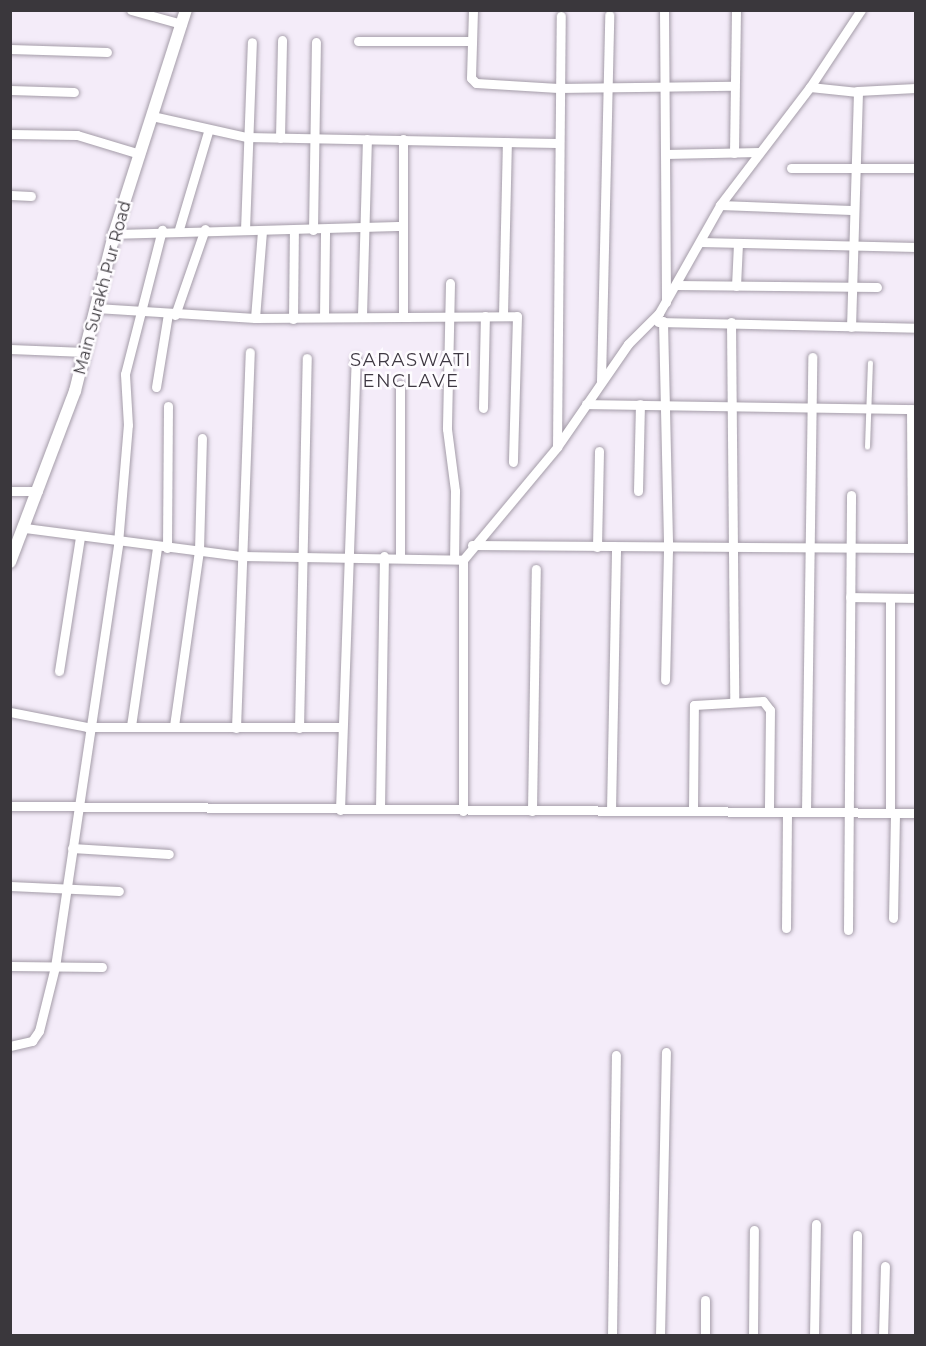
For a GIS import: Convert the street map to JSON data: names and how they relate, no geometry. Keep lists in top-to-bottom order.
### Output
{
  "streets": {
    "street": ["Main Surakh Pur Road"]
  },
  "districts": ["SARASWATI ENCLAVE"]
}
